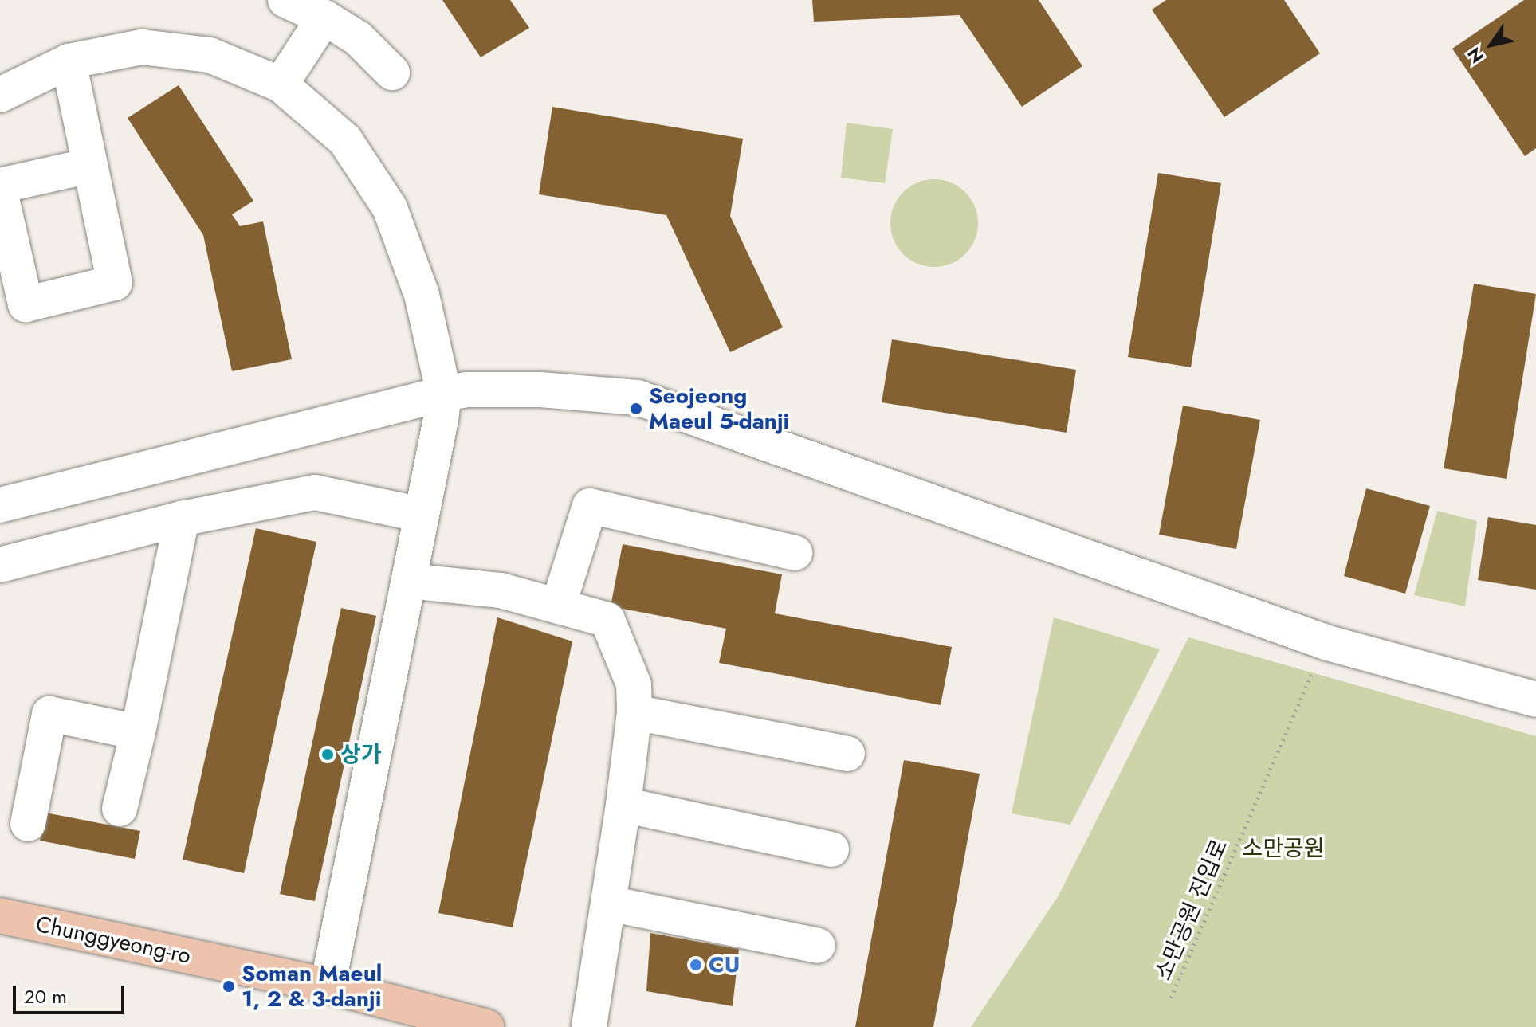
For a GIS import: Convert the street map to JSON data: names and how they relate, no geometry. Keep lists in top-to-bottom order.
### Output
{
  "streets": {
    "main road": ["Chunggyeong-ro"],
    "path": ["소만공원 진입로"]
  },
  "parks": ["소만공원"],
  "places": [
    "Seojeong Maeul 5-danji",
    "상가",
    "CU",
    "Soman Maeul 1, 2 & 3-danji"
  ],
  "scale_bar": "20 m",
  "north": "bottom left"
}
